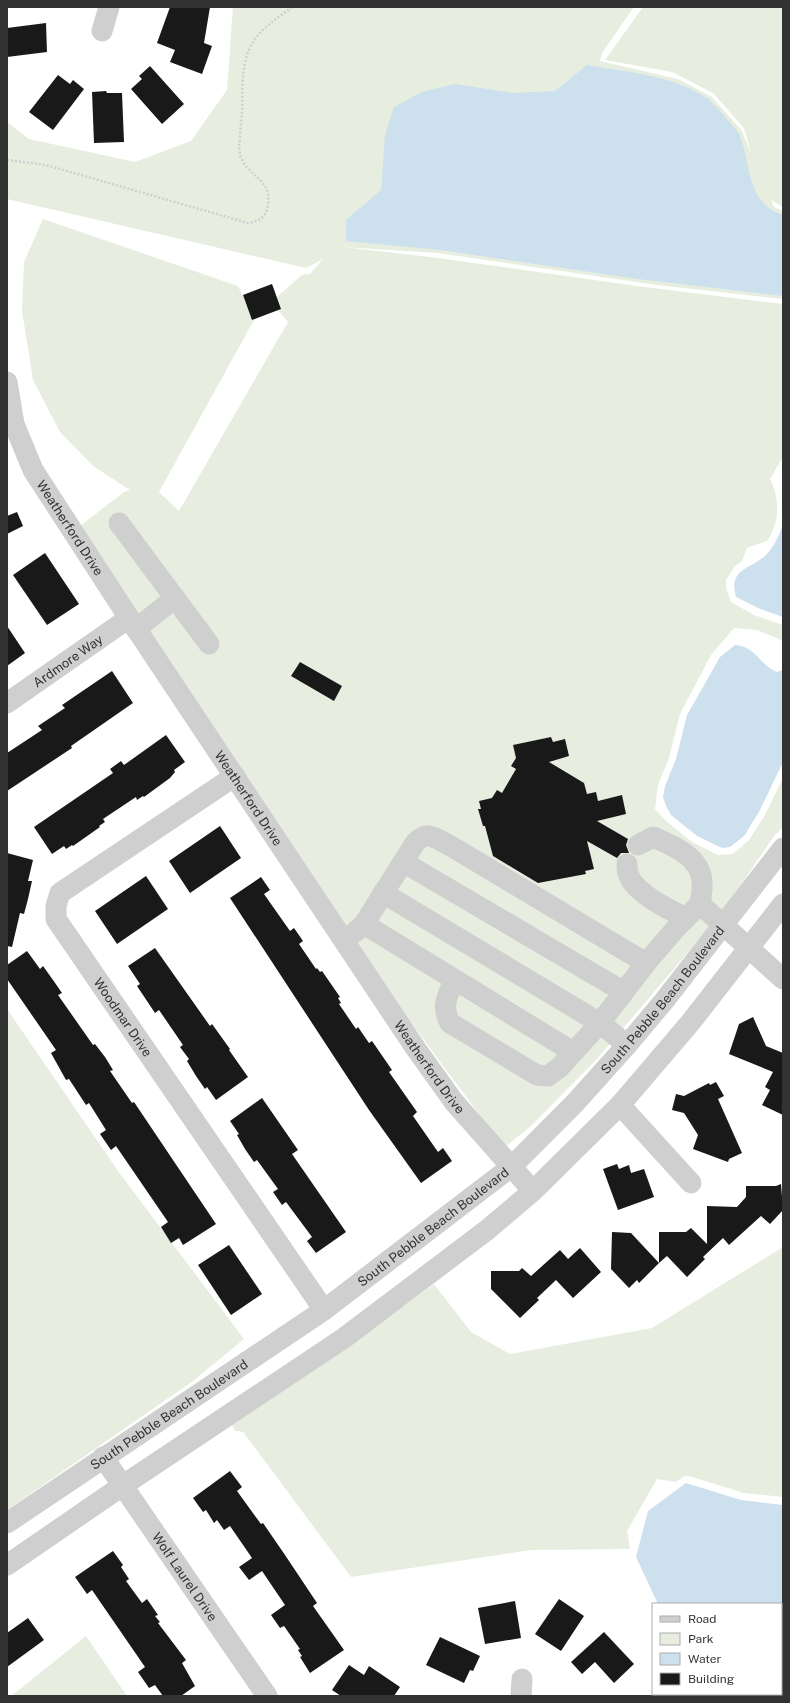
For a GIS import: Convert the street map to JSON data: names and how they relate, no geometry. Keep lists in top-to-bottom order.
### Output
{
  "streets": {
    "street": [
      "Weatherford Drive",
      "Ardmore Way",
      "South Pebble Beach Boulevard",
      "Woodmar Drive",
      "Wolf Laurel Drive"
    ]
  },
  "crossings": [
    ["Weatherford Drive", "Ardmore Way"],
    ["Weatherford Drive", "South Pebble Beach Boulevard"],
    ["Weatherford Drive", "Woodmar Drive"],
    ["South Pebble Beach Boulevard", "Woodmar Drive"],
    ["South Pebble Beach Boulevard", "Wolf Laurel Drive"]
  ],
  "legend": [
    "Road",
    "Park",
    "Water",
    "Building"
  ]
}
